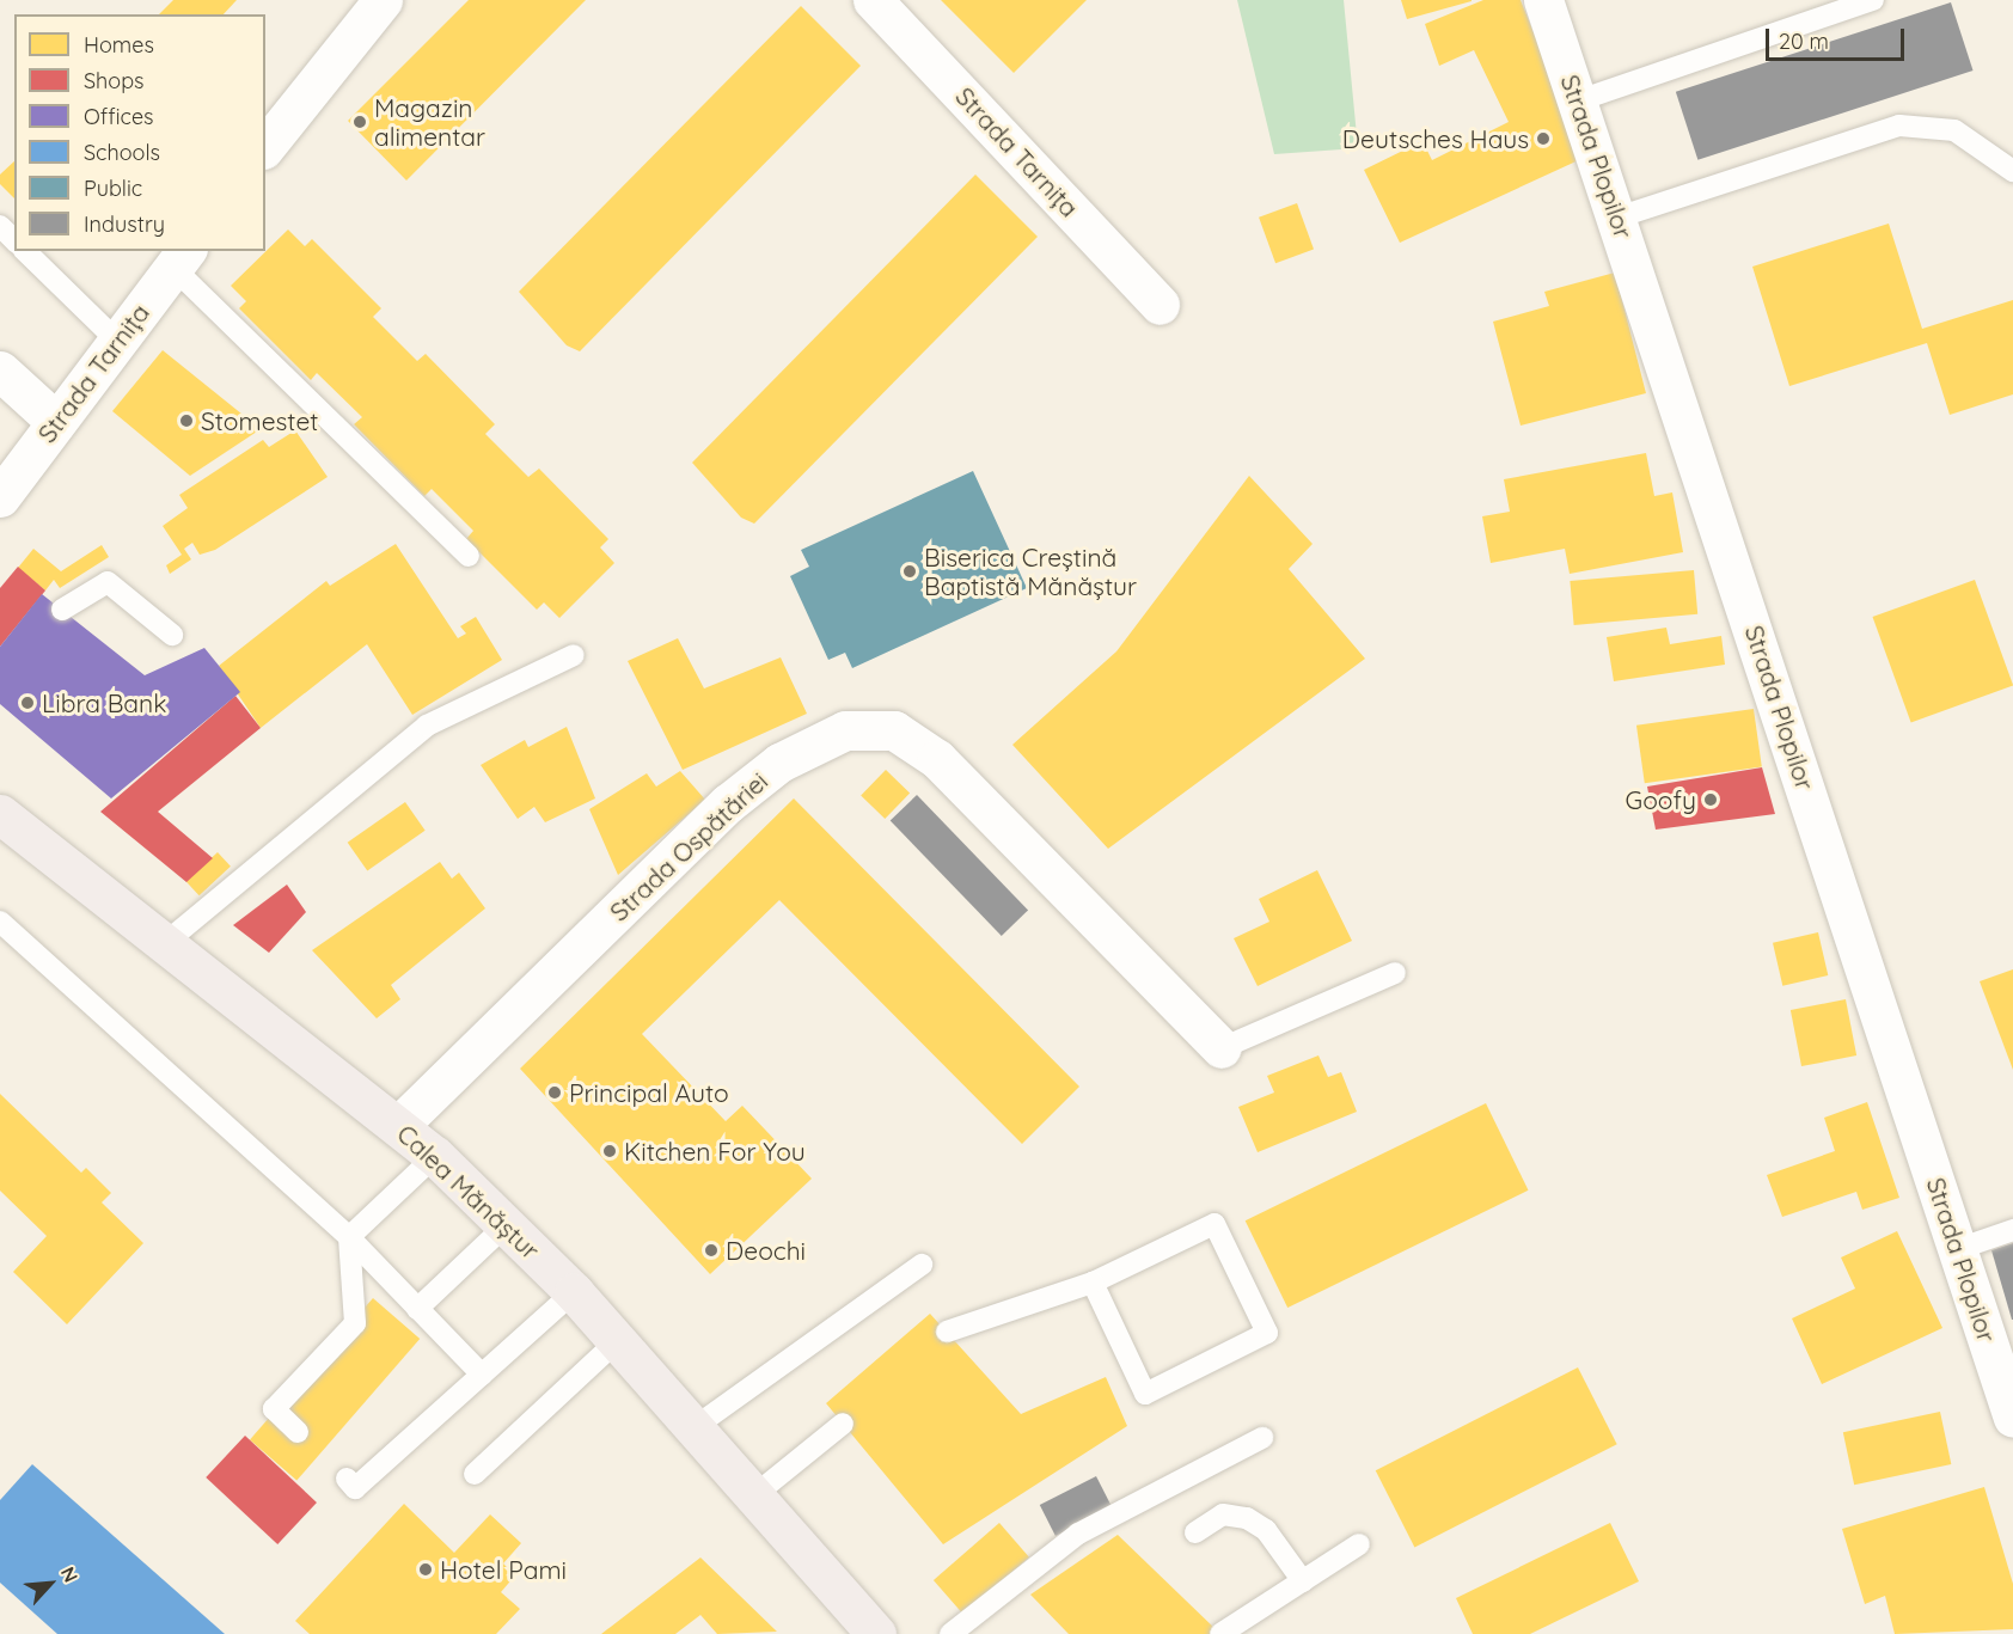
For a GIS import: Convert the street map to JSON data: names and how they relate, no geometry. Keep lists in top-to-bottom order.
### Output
{
  "streets": {
    "main road": ["Calea Mănăștur"],
    "street": ["Strada Tarnița", "Strada Plopilor", "Strada Ospătăriei"]
  },
  "crossings": [
    ["Strada Ospătăriei", "Calea Mănăștur"]
  ],
  "places": [
    "Magazin alimentar",
    "Deutsches Haus",
    "Stomestet",
    "Biserica Creștină Baptistă Mănăștur",
    "Libra Bank",
    "Goofy",
    "Principal Auto",
    "Kitchen For You",
    "Deochi",
    "Hotel Pami"
  ],
  "legend": [
    "Homes",
    "Shops",
    "Offices",
    "Schools",
    "Public",
    "Industry"
  ],
  "scale_bar": "20 m",
  "north": "top right"
}
